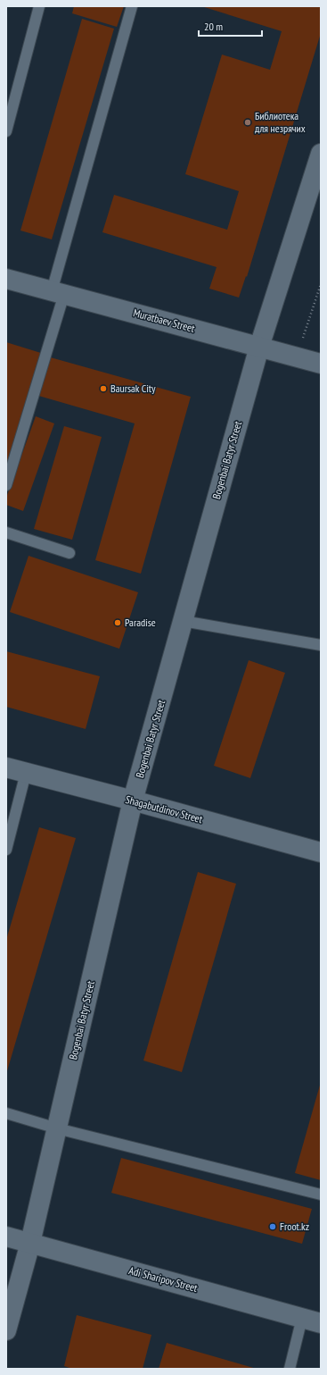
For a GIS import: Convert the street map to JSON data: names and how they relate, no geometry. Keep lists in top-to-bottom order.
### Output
{
  "streets": {
    "street": [
      "Muratbaev Street",
      "Bogenbai Batyr Street",
      "Shagabutdinov Street",
      "Adi Sharipov Street"
    ]
  },
  "crossings": [
    ["Muratbaev Street", "Bogenbai Batyr Street"],
    ["Bogenbai Batyr Street", "Shagabutdinov Street"],
    ["Bogenbai Batyr Street", "Adi Sharipov Street"]
  ],
  "places": [
    "Библиотека для незрячих",
    "Baursak City",
    "Paradise",
    "Froot.kz"
  ],
  "scale_bar": "20 m"
}
